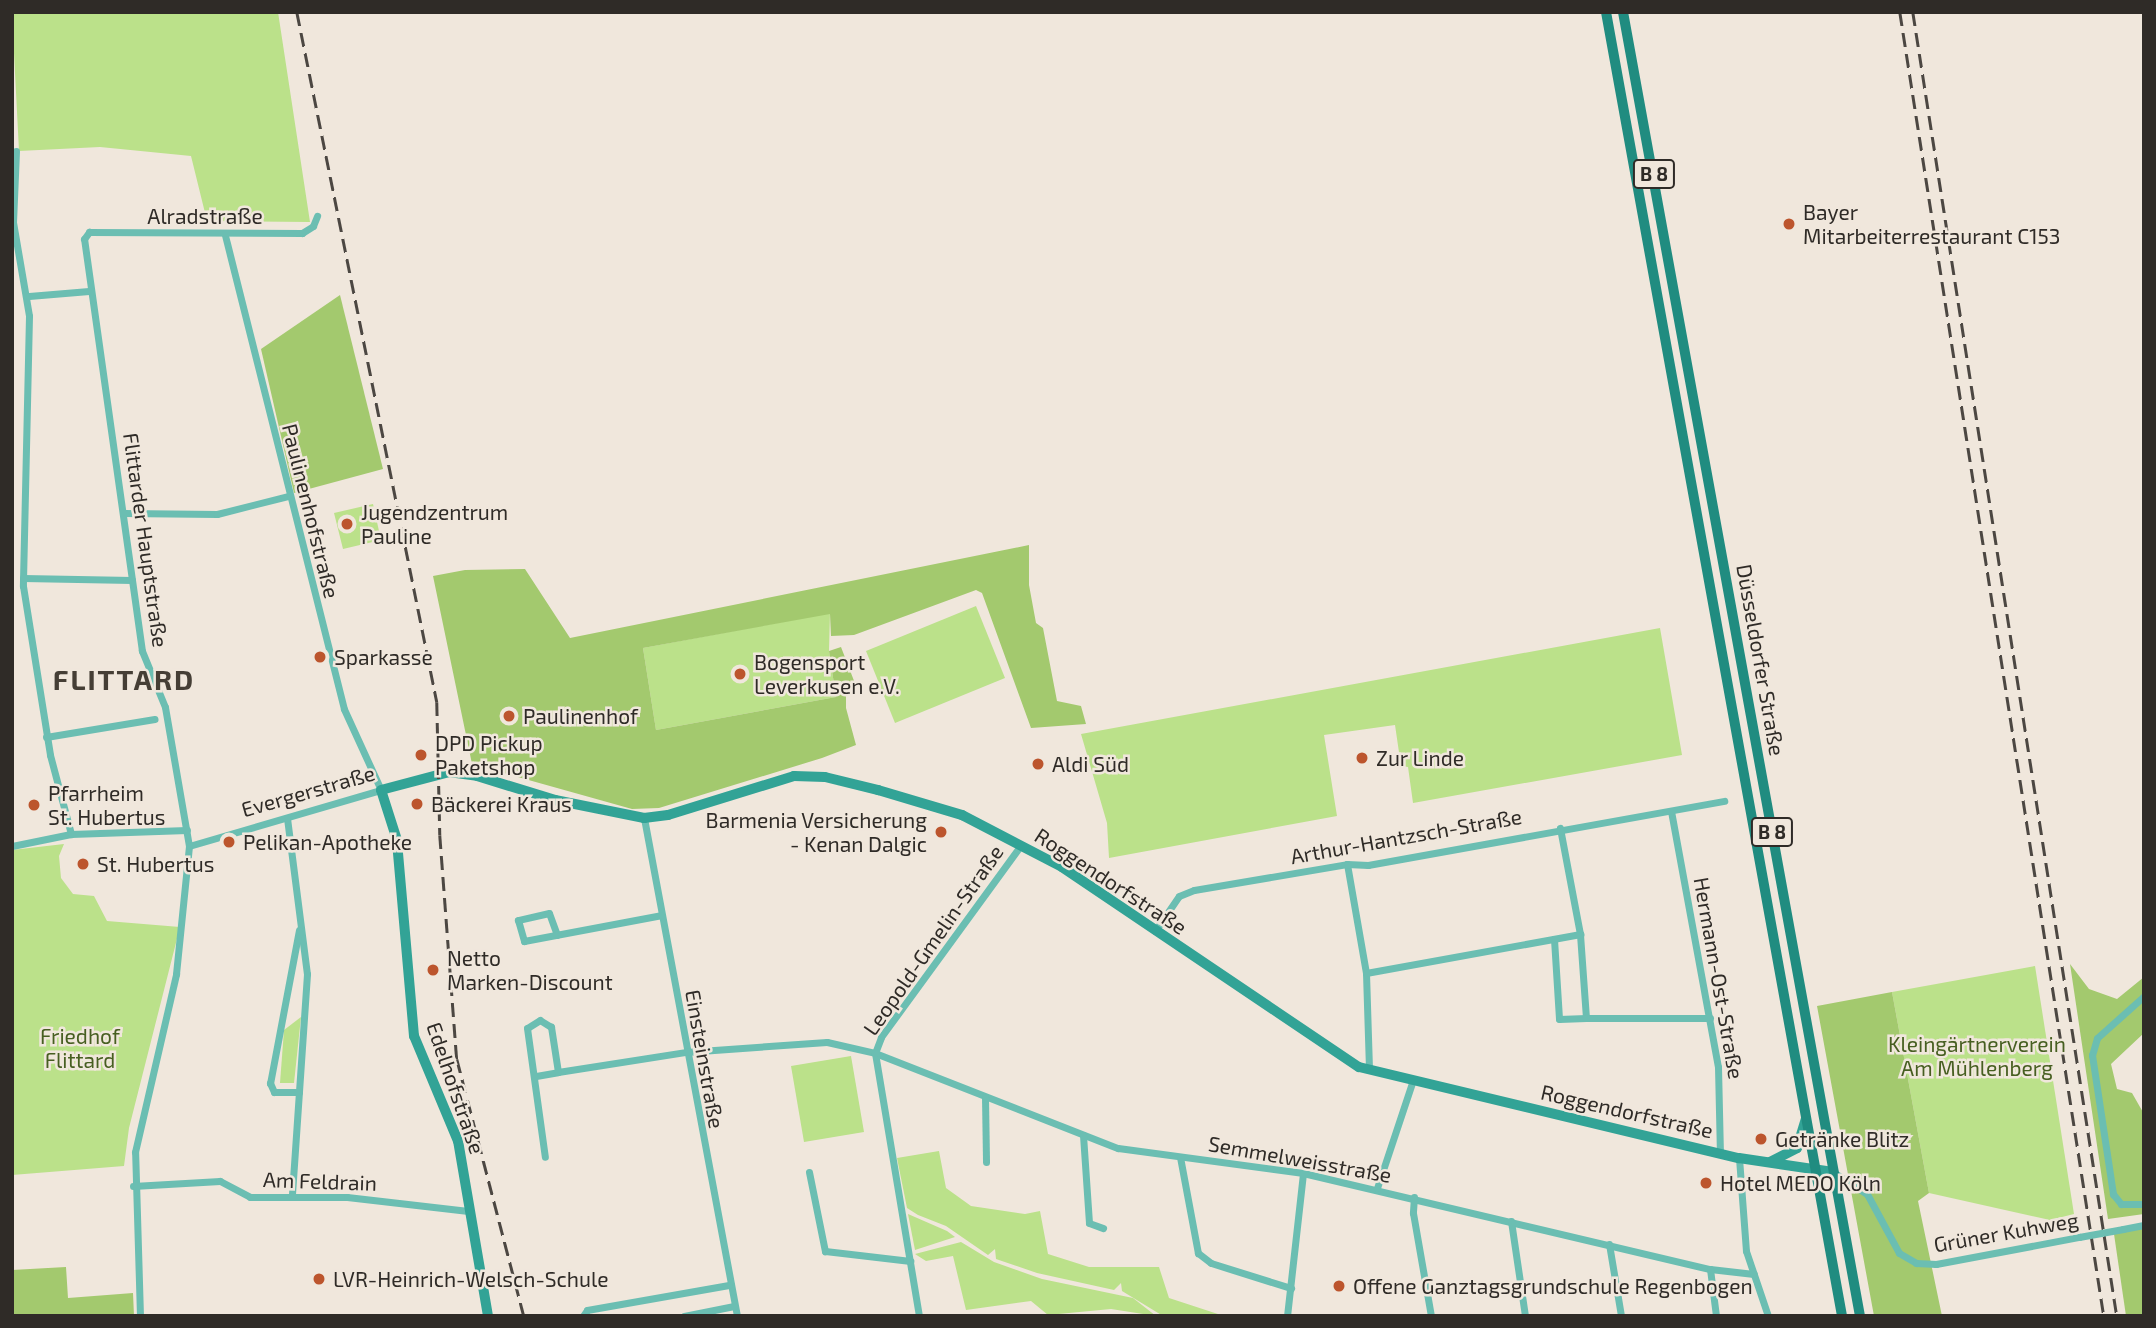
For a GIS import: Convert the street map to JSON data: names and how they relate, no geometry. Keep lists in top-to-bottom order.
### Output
{
  "streets": {
    "main road": ["B 8", "Düsseldorfer Straße"],
    "street": [
      "Alradstraße",
      "Paulinenhofstraße",
      "Flittarder Hauptstraße",
      "Evergerstraße",
      "Arthur-Hantzsch-Straße",
      "Roggendorfstraße",
      "Leopold-Gmelin-Straße",
      "Hermann-Ost-Straße",
      "Einsteinstraße",
      "Edelhofstraße",
      "Semmelweisstraße",
      "Am Feldrain",
      "Grüner Kuhweg"
    ]
  },
  "crossings": [
    ["Alradstraße", "Paulinenhofstraße"],
    ["Alradstraße", "Flittarder Hauptstraße"],
    ["Paulinenhofstraße", "Evergerstraße"],
    ["Paulinenhofstraße", "Edelhofstraße"],
    ["Flittarder Hauptstraße", "Evergerstraße"],
    ["Flittarder Hauptstraße", "Am Feldrain"],
    ["Düsseldorfer Straße", "Roggendorfstraße"],
    ["Düsseldorfer Straße", "Grüner Kuhweg"],
    ["Evergerstraße", "Roggendorfstraße"],
    ["Evergerstraße", "Edelhofstraße"],
    ["Arthur-Hantzsch-Straße", "Roggendorfstraße"],
    ["Arthur-Hantzsch-Straße", "Hermann-Ost-Straße"],
    ["Roggendorfstraße", "Leopold-Gmelin-Straße"],
    ["Roggendorfstraße", "Hermann-Ost-Straße"],
    ["Roggendorfstraße", "Einsteinstraße"],
    ["Roggendorfstraße", "Grüner Kuhweg"],
    ["Leopold-Gmelin-Straße", "Semmelweisstraße"],
    ["Einsteinstraße", "Semmelweisstraße"],
    ["Edelhofstraße", "Am Feldrain"]
  ],
  "districts": ["FLITTARD"],
  "parks": ["Friedhof Flittard", "Kleingärtnerverein Am Mühlenberg"],
  "places": [
    "Bayer Mitarbeiterrestaurant C153",
    "Jugendzentrum Pauline",
    "Sparkasse",
    "Bogensport Leverkusen e.V.",
    "Paulinenhof",
    "DPD Pickup Paketshop",
    "Zur Linde",
    "Aldi Süd",
    "Bäckerei Kraus",
    "Pfarrheim St. Hubertus",
    "Barmenia Versicherung - Kenan Dalgic",
    "Pelikan-Apotheke",
    "St. Hubertus",
    "Netto Marken-Discount",
    "Getränke Blitz",
    "Hotel MEDO Köln",
    "LVR-Heinrich-Welsch-Schule",
    "Offene Ganztagsgrundschule Regenbogen"
  ]
}
